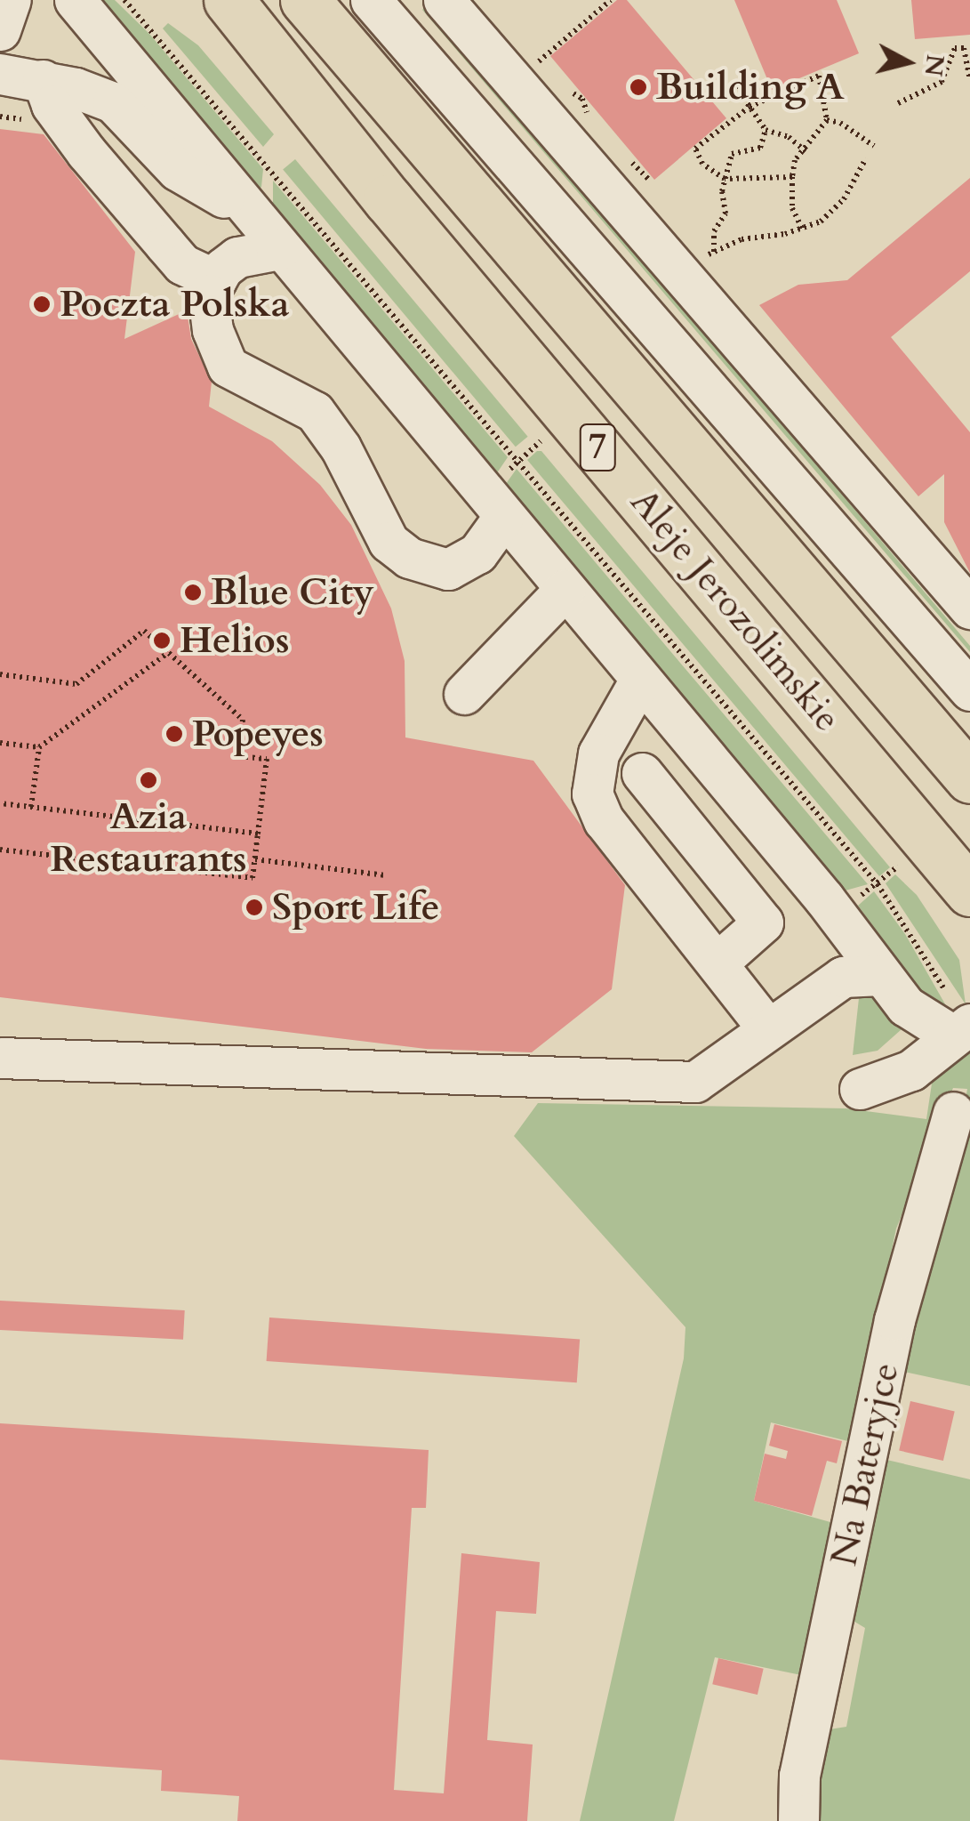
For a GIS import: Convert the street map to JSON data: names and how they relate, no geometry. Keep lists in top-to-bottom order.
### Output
{
  "streets": {
    "main road": ["7", "Aleje Jerozolimskie"],
    "street": ["Na Bateryjce"]
  },
  "places": [
    "Building A",
    "Poczta Polska",
    "Blue City",
    "Helios",
    "Popeyes",
    "Azia Restaurants",
    "Sport Life"
  ],
  "north": "right"
}
